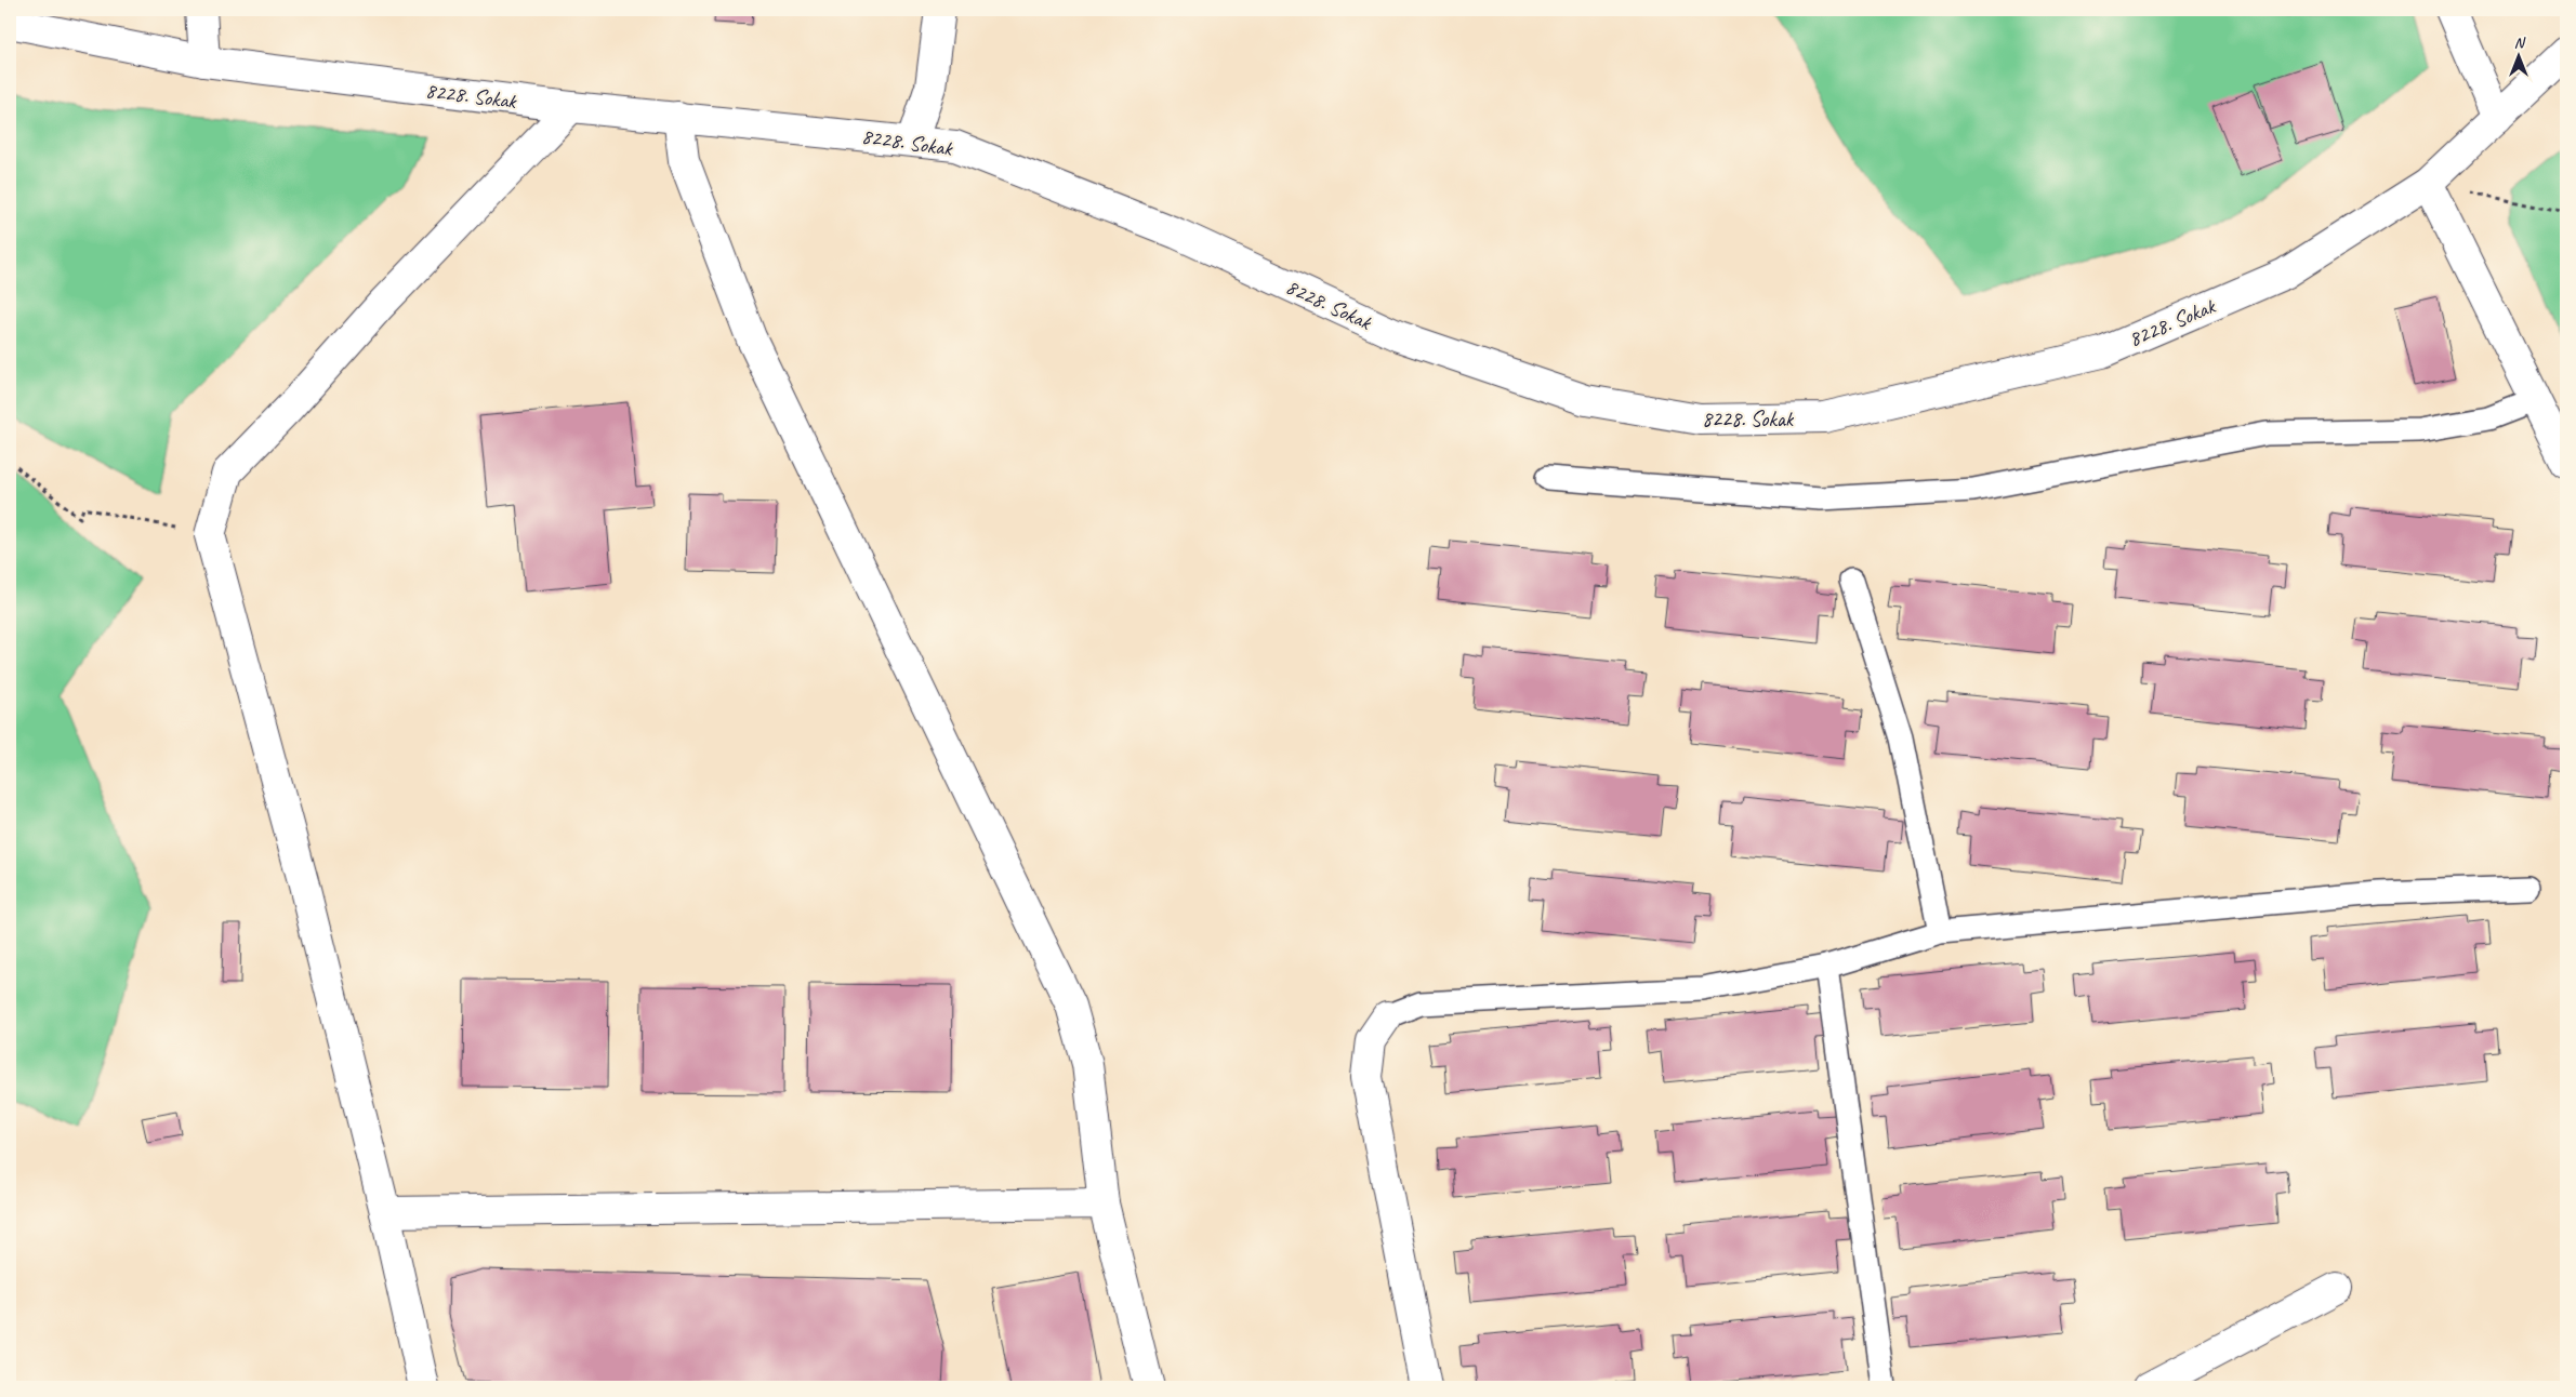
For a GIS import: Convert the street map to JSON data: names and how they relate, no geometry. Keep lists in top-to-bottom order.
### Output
{
  "streets": {
    "street": ["8228. Sokak"]
  },
  "north": "top"
}
